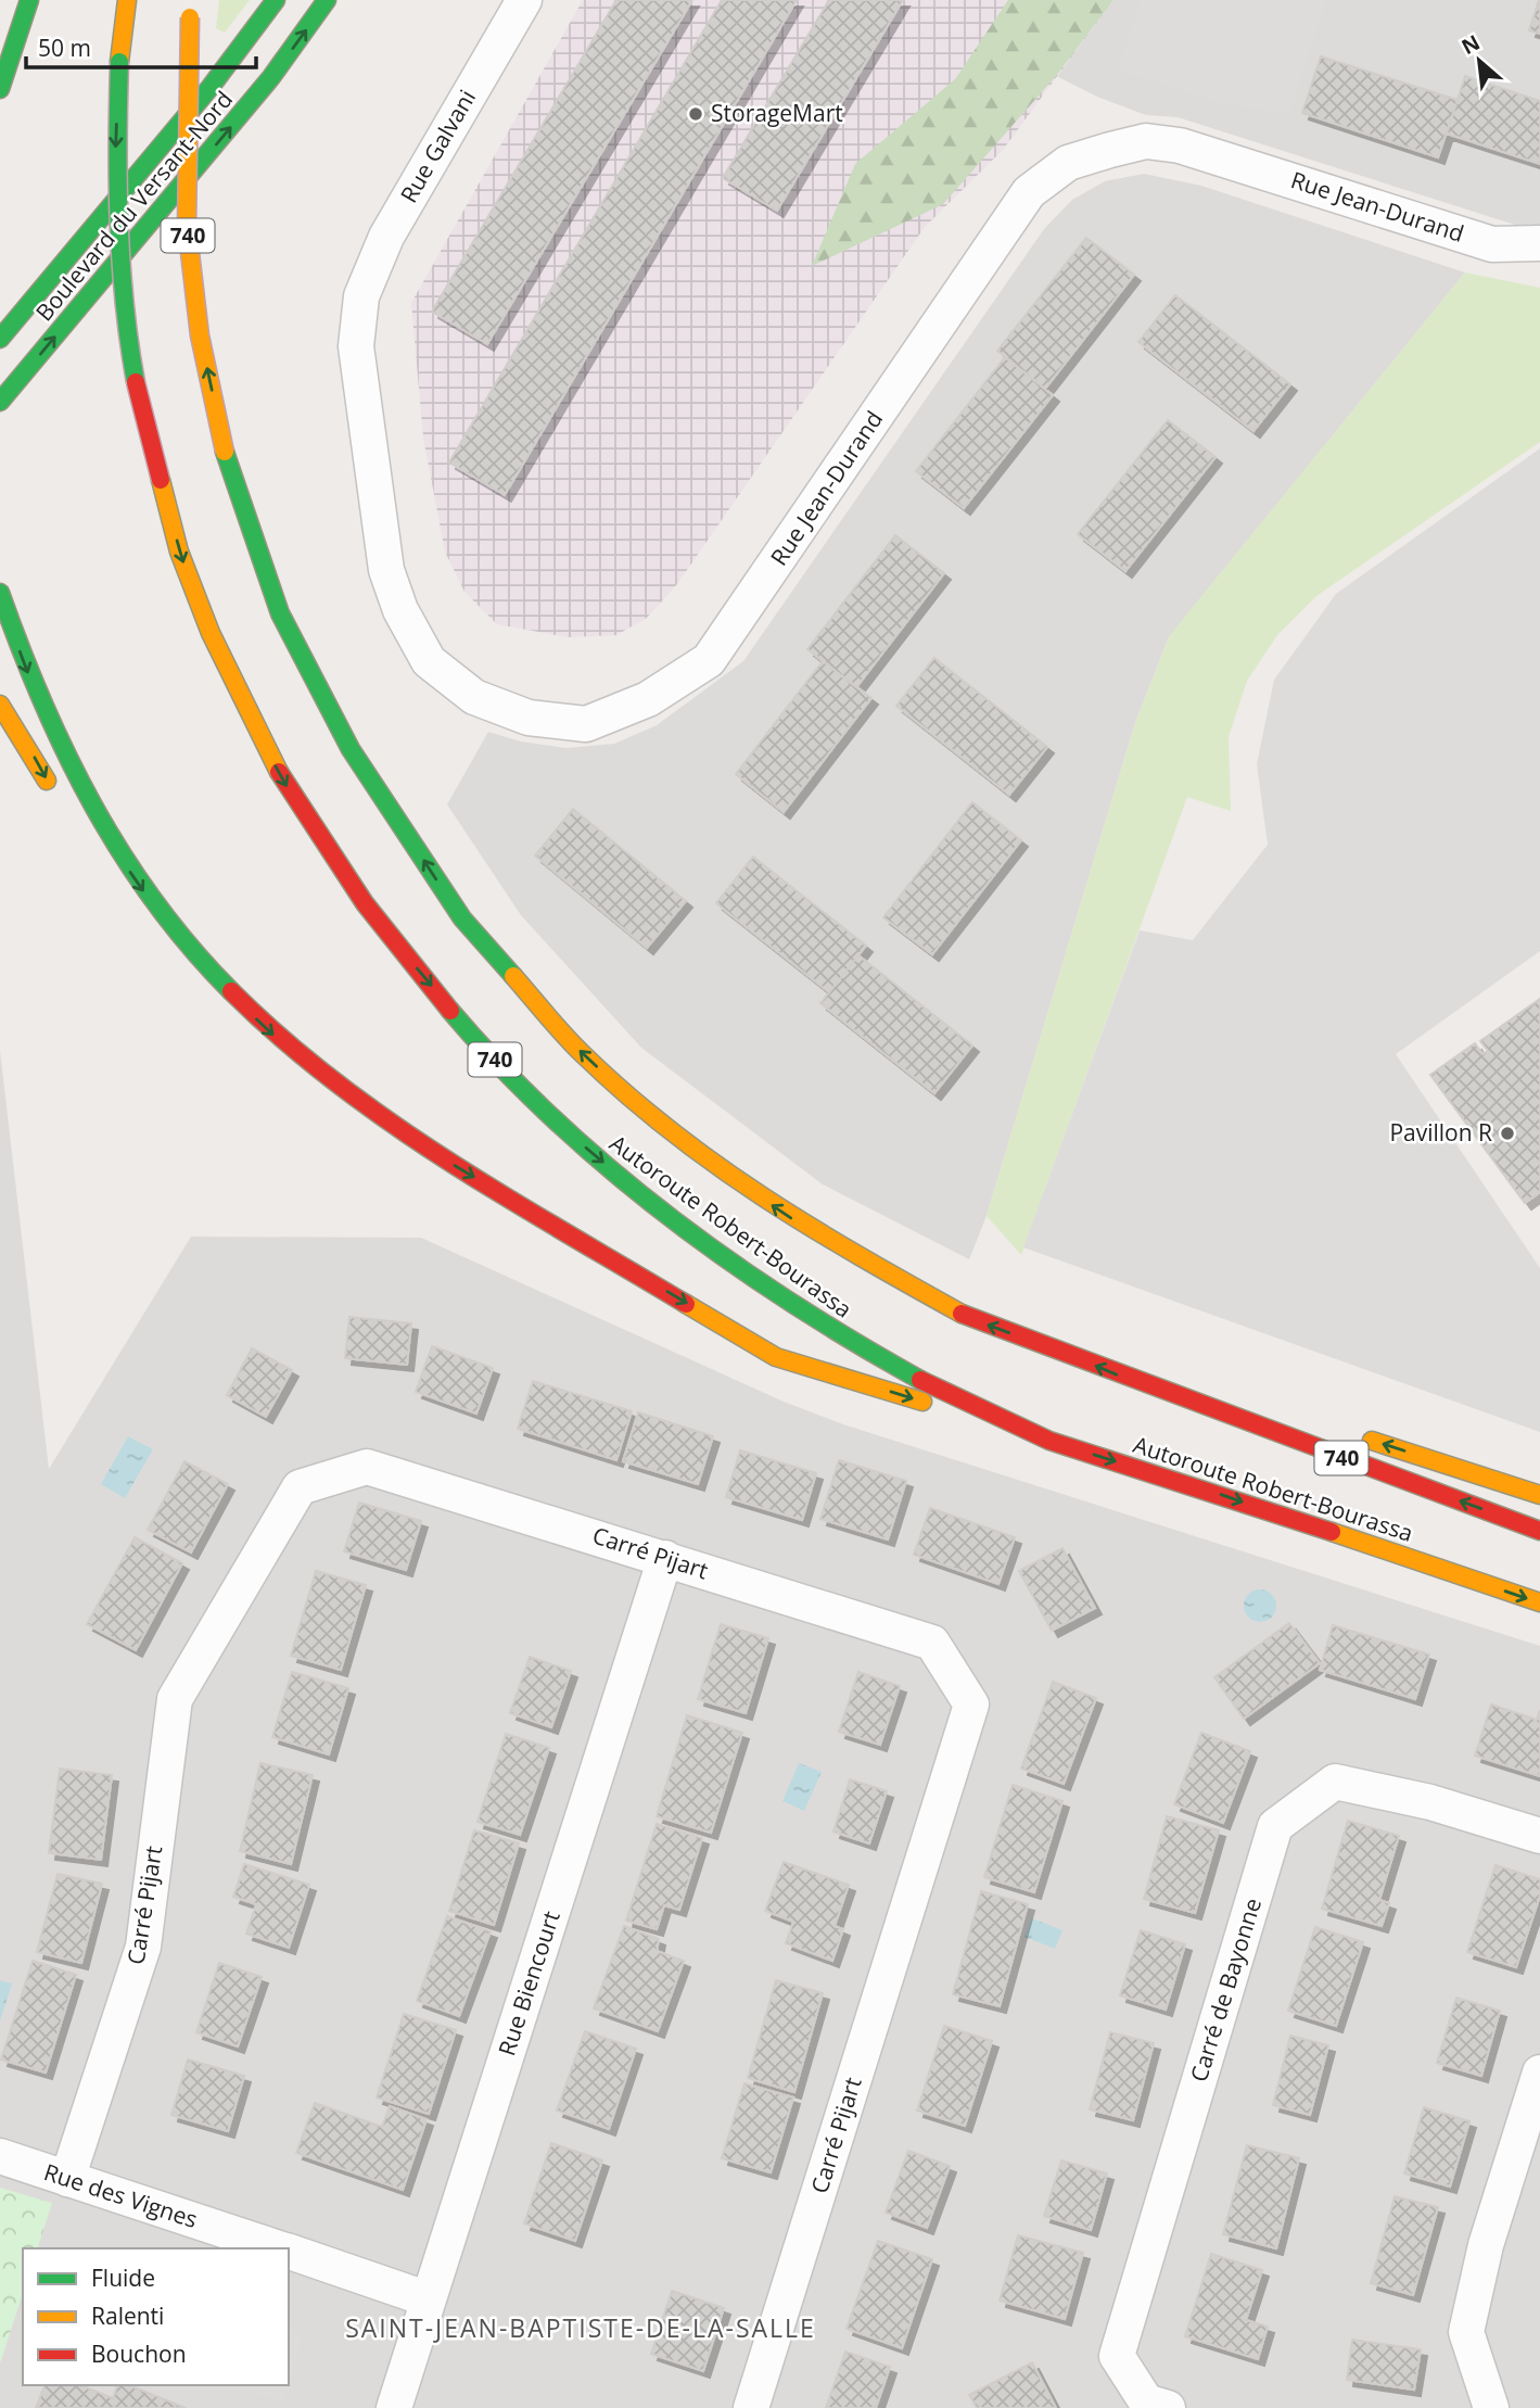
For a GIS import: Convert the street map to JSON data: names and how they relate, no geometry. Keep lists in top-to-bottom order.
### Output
{
  "streets": {
    "main road": ["Boulevard du Versant-Nord", "740", "Autoroute Robert-Bourassa"],
    "street": [
      "Rue Galvani",
      "Rue Jean-Durand",
      "Carré Pijart",
      "Rue Biencourt",
      "Carré de Bayonne",
      "Rue des Vignes"
    ]
  },
  "crossings": [
    ["Rue Galvani", "Rue Jean-Durand"],
    ["Carré Pijart", "Rue Biencourt"],
    ["Carré Pijart", "Rue des Vignes"],
    ["Rue Biencourt", "Rue des Vignes"]
  ],
  "districts": ["SAINT-JEAN-BAPTISTE-DE-LA-SALLE"],
  "places": ["StorageMart", "Pavillon R"],
  "legend": ["Fluide", "Ralenti", "Bouchon"],
  "scale_bar": "50 m",
  "north": "top left"
}
